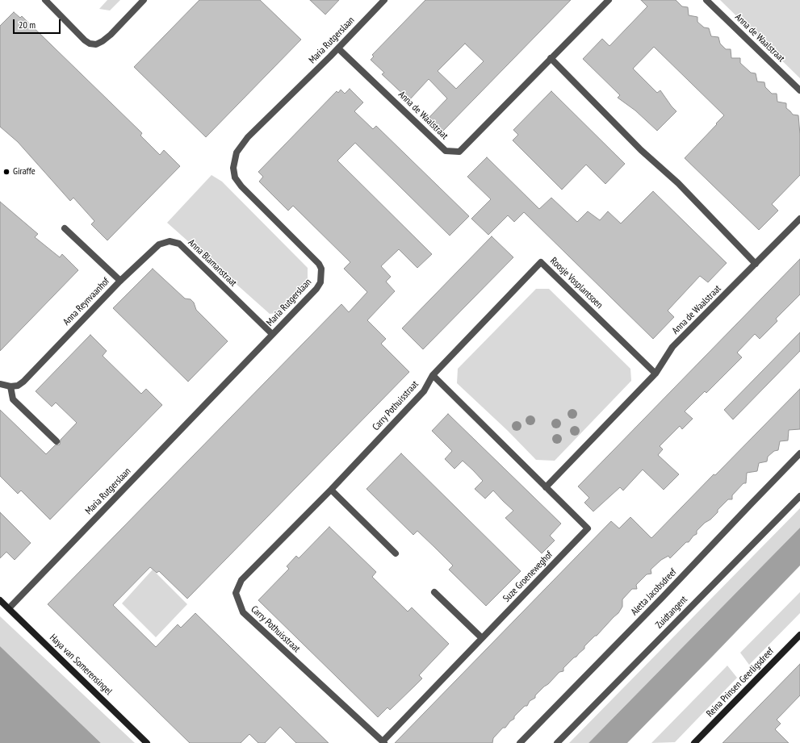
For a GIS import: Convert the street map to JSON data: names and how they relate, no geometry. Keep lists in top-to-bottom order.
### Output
{
  "streets": {
    "street": [
      "Anna de Waalstraat",
      "Maria Rutgerslaan",
      "Anna Blamanstraat",
      "Roosje Vosplantsoen",
      "Anna Reynvaanhof",
      "Carry Pothuisstraat",
      "Suze Groeneweghof",
      "Aletta Jacobsdreef",
      "Zuidtangent",
      "Haya van Somerensingel",
      "Reina Prinsen Geerligsdreef"
    ]
  },
  "crossings": [
    ["Anna de Waalstraat", "Maria Rutgerslaan"],
    ["Anna de Waalstraat", "Roosje Vosplantsoen"],
    ["Maria Rutgerslaan", "Anna Blamanstraat"],
    ["Maria Rutgerslaan", "Haya van Somerensingel"],
    ["Anna Blamanstraat", "Anna Reynvaanhof"],
    ["Roosje Vosplantsoen", "Carry Pothuisstraat"],
    ["Carry Pothuisstraat", "Suze Groeneweghof"]
  ],
  "places": ["Giraffe"],
  "scale_bar": "20 m"
}
